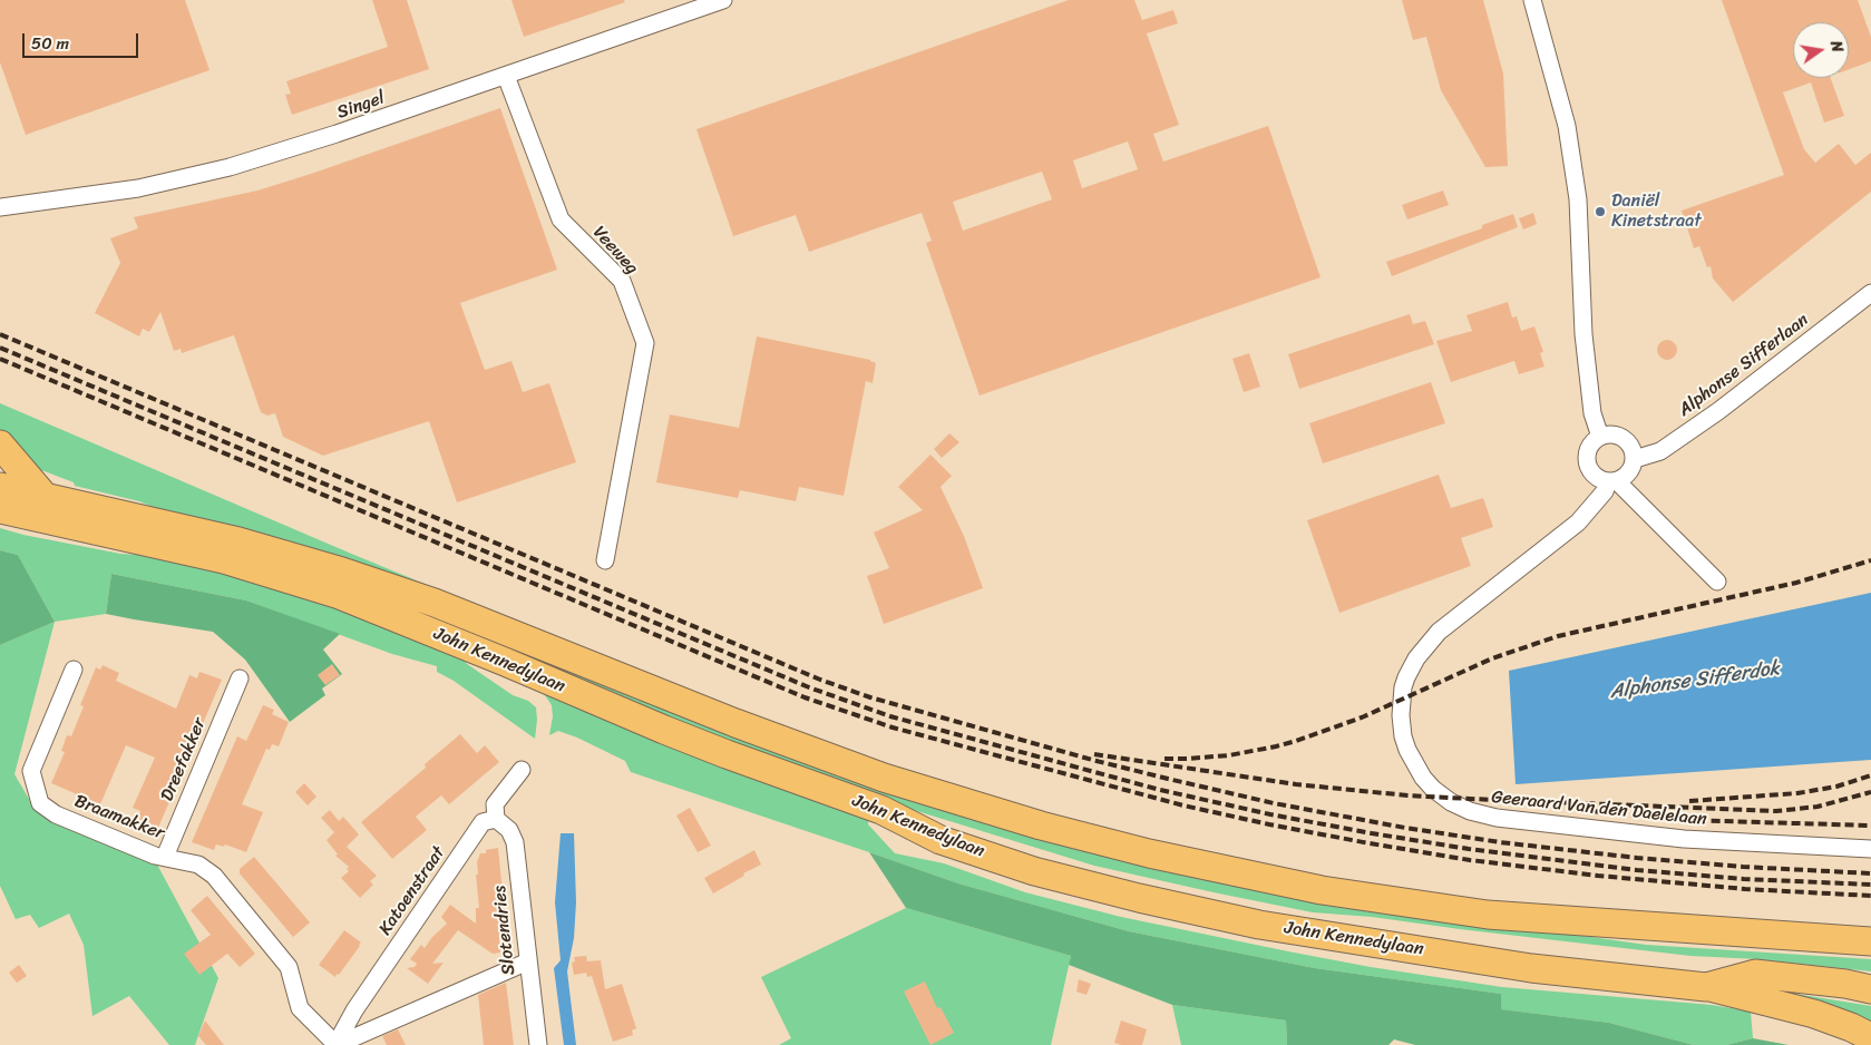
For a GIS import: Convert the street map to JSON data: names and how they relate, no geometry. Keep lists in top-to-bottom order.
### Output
{
  "streets": {
    "highway": ["John Kennedylaan"],
    "street": [
      "Singel",
      "Veeweg",
      "Alphonse Sifferlaan",
      "Dreefakker",
      "Geeraard Van den Daelelaan",
      "Braamakker",
      "Katoenstraat",
      "Slotendries"
    ]
  },
  "crossings": [
    ["Singel", "Veeweg"],
    ["Alphonse Sifferlaan", "Geeraard Van den Daelelaan"],
    ["Dreefakker", "Braamakker"],
    ["Braamakker", "Katoenstraat"],
    ["Katoenstraat", "Slotendries"]
  ],
  "water": ["Alphonse Sifferdok"],
  "places": ["Daniël Kinetstraat"],
  "scale_bar": "50 m",
  "north": "right"
}
